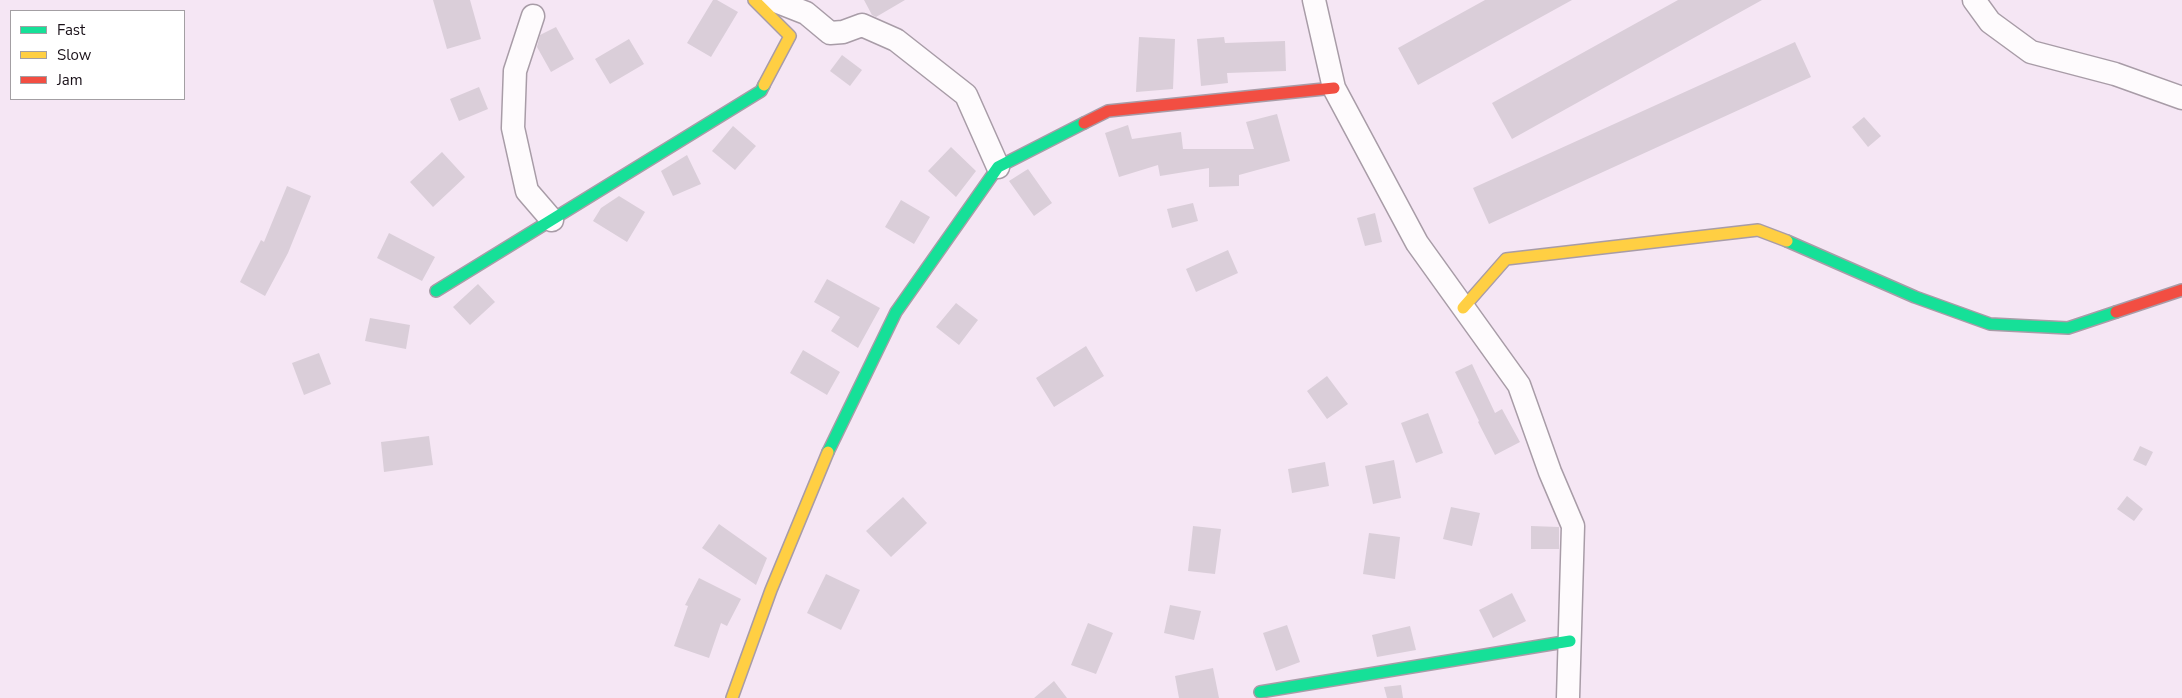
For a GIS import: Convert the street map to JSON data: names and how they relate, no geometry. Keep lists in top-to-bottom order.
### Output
{
  "legend": ["Fast", "Slow", "Jam"]
}
